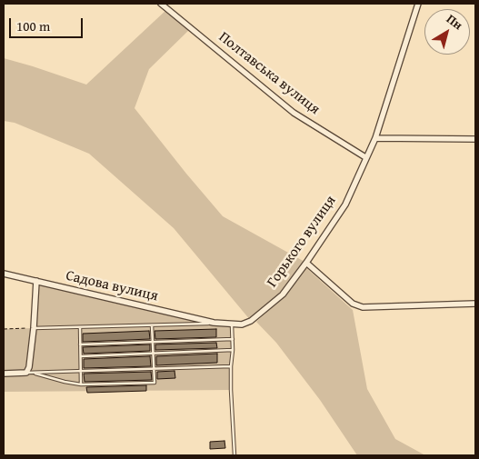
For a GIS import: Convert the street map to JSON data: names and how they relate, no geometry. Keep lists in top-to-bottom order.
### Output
{
  "streets": {
    "street": ["Полтавська вулиця", "Горького вулиця", "Садова вулиця"]
  },
  "crossings": [
    ["Полтавська вулиця", "Горького вулиця"],
    ["Горького вулиця", "Садова вулиця"]
  ],
  "scale_bar": "100 m",
  "north": "top right"
}
